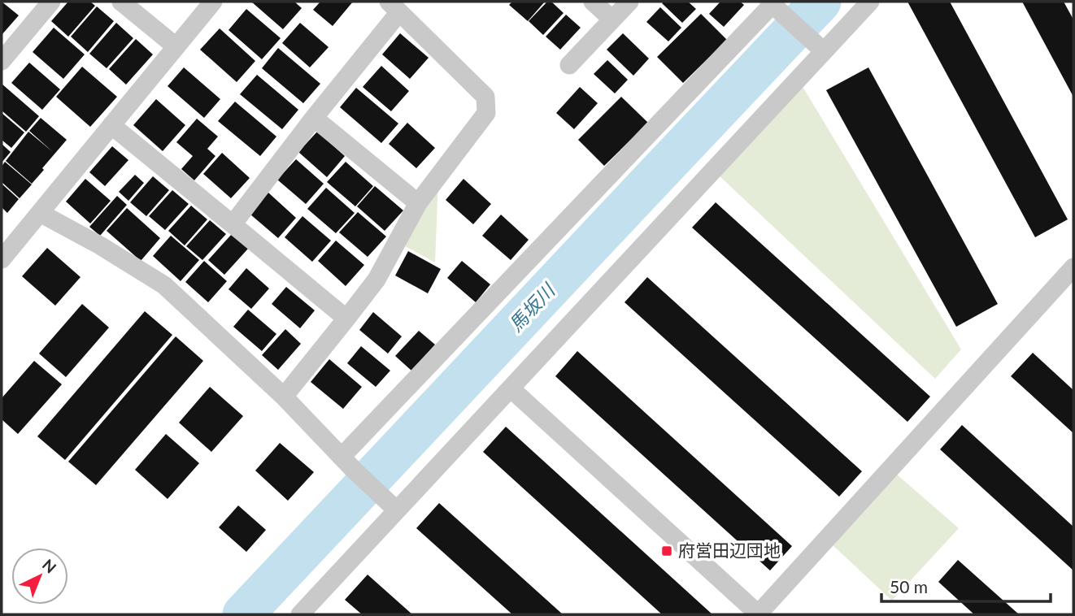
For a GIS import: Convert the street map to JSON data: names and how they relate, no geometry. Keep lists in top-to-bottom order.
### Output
{
  "water": ["馬坂川"],
  "places": {
    "transit": ["府営田辺団地"]
  },
  "scale_bar": "50 m",
  "north": "top right"
}
